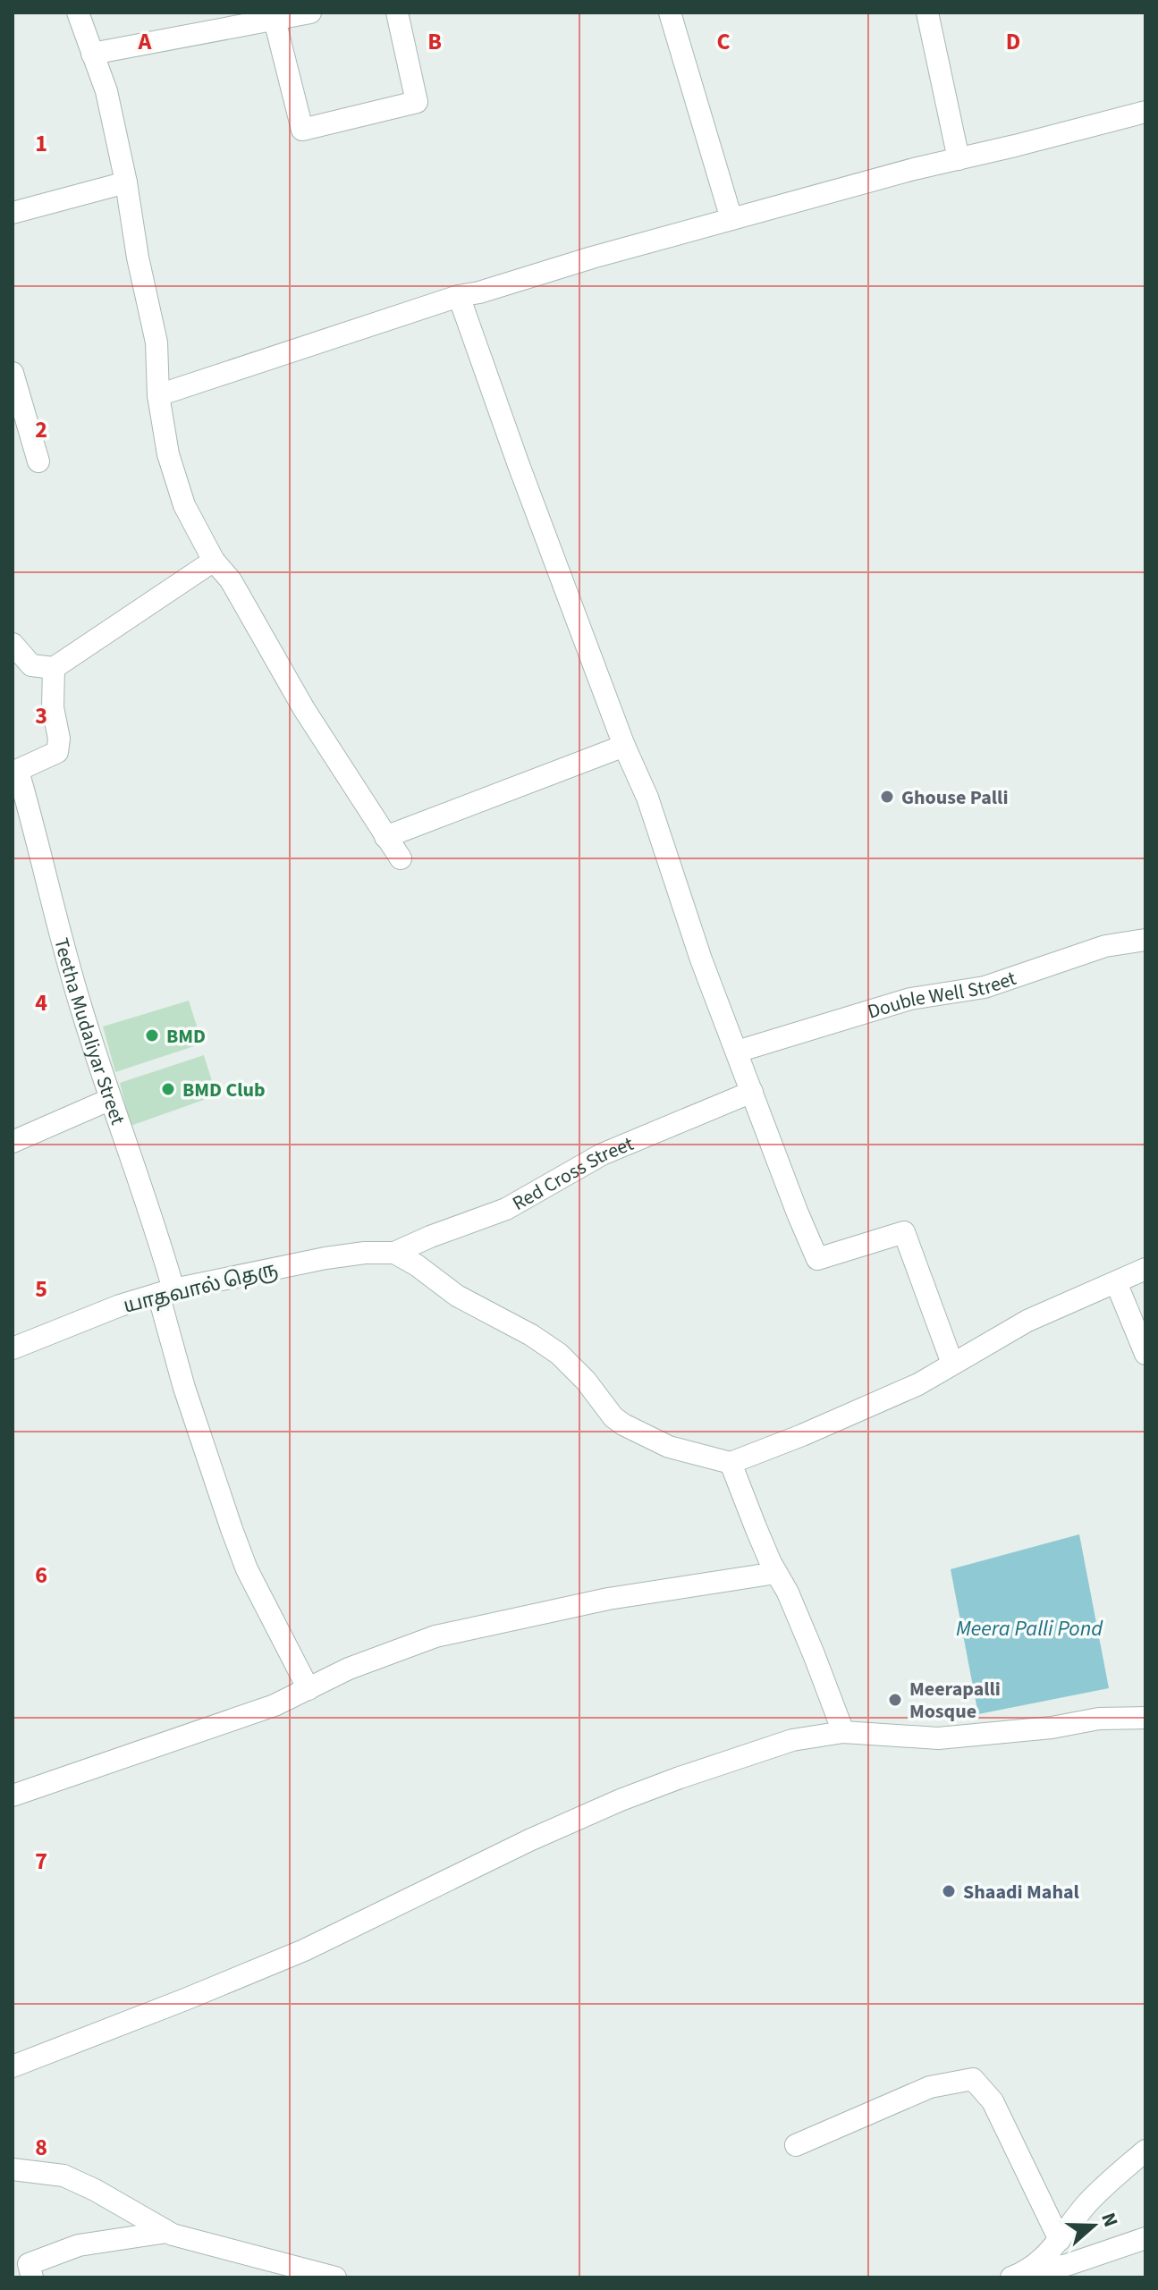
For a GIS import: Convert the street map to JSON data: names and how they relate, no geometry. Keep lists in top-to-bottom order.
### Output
{
  "streets": {
    "street": [
      "Double Well Street",
      "Teetha Mudaliyar Street",
      "Red Cross Street",
      "யாதவால் தெரு"
    ]
  },
  "crossings": [
    ["Teetha Mudaliyar Street", "யாதவால் தெரு"],
    ["Red Cross Street", "யாதவால் தெரு"]
  ],
  "water": ["Meera Palli Pond"],
  "places": [
    "Ghouse Palli",
    "BMD",
    "BMD Club",
    "Meerapalli Mosque",
    "Shaadi Mahal"
  ],
  "north": "right",
  "grid": {
    "columns": [
      "A",
      "B",
      "C",
      "D"
    ],
    "rows": [
      "1",
      "2",
      "3",
      "4",
      "5",
      "6",
      "7",
      "8"
    ]
  }
}
